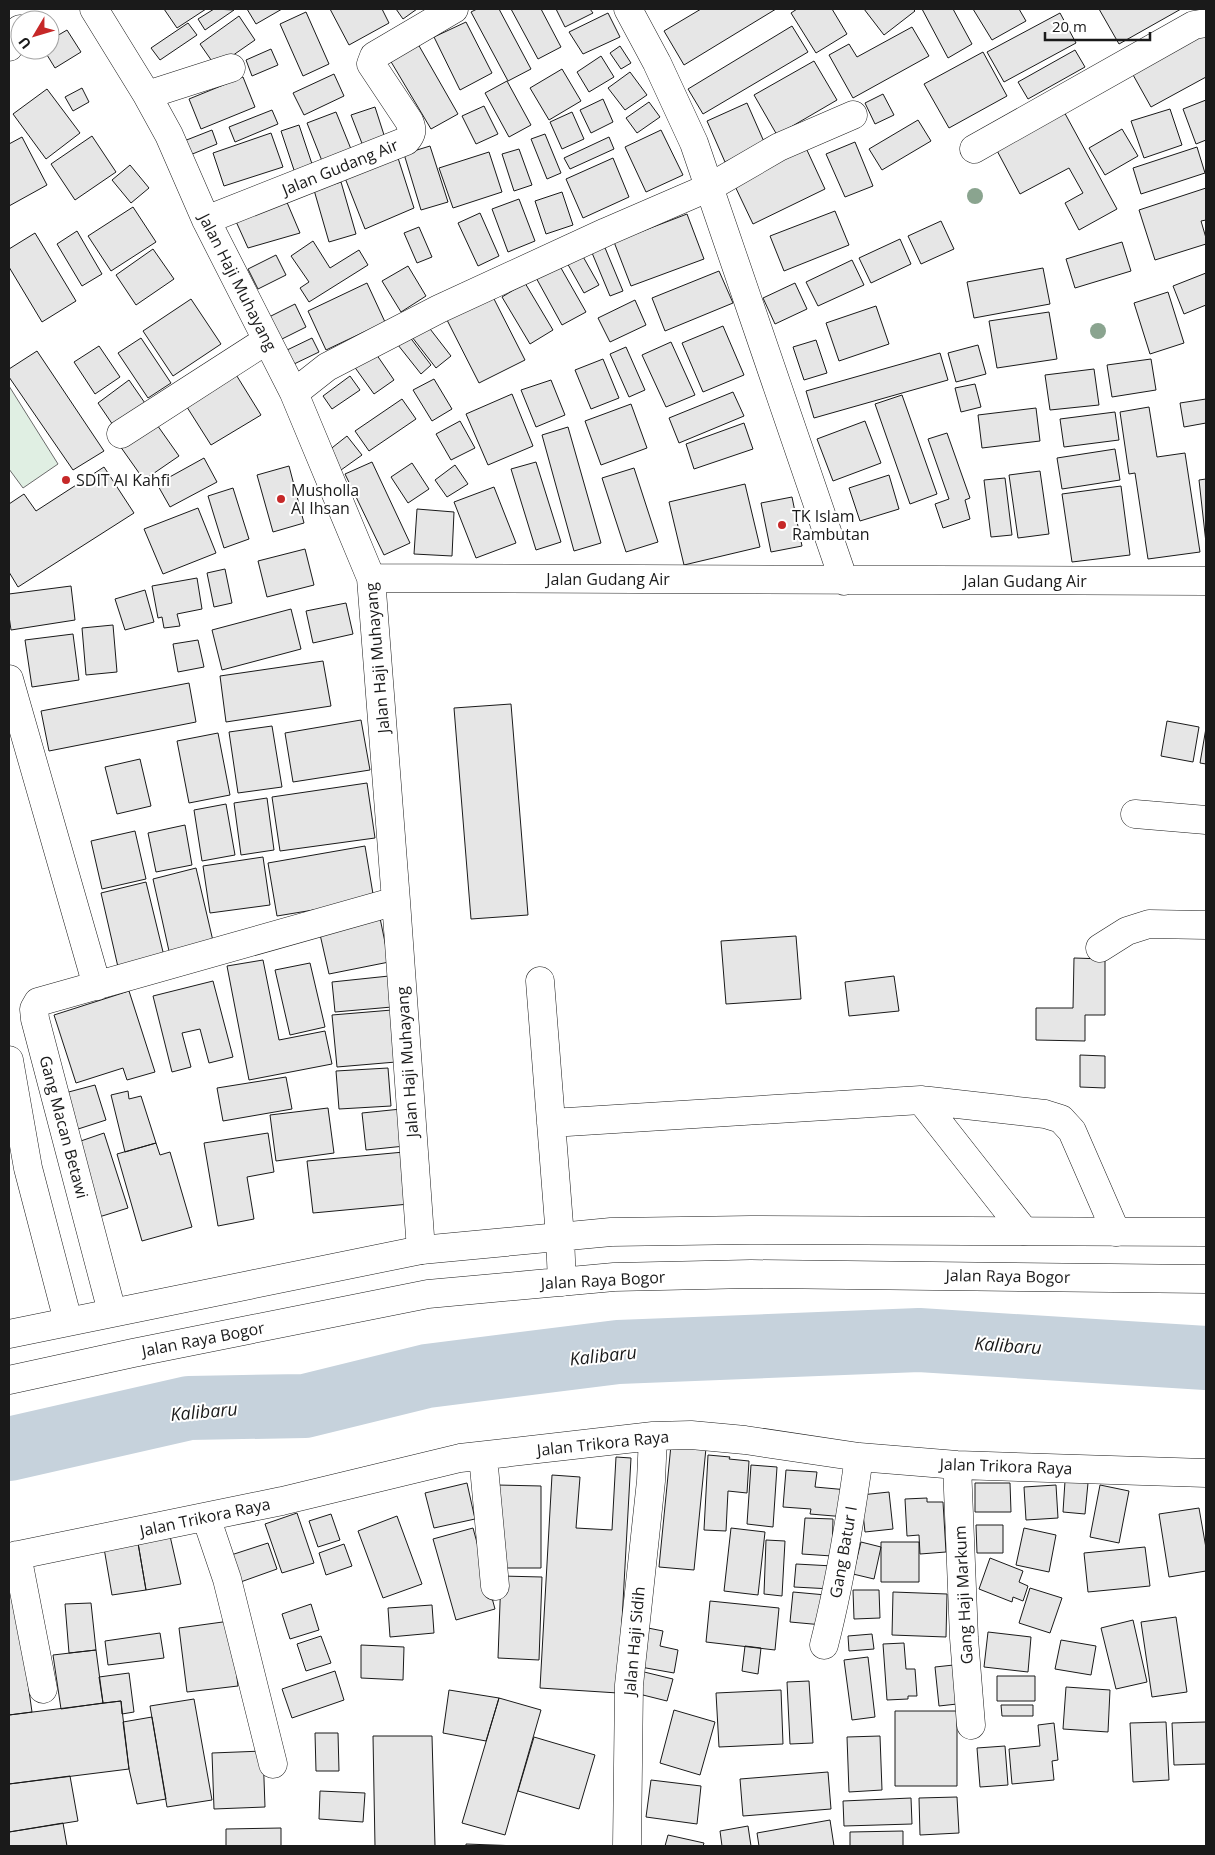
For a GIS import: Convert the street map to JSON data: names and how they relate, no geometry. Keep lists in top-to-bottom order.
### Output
{
  "streets": {
    "main road": [
      "Jalan Gudang Air",
      "Jalan Haji Muhayang",
      "Gang Macan Betawi",
      "Jalan Raya Bogor",
      "Jalan Trikora Raya",
      "Gang Batur I",
      "Gang Haji Markum",
      "Jalan Haji Sidih"
    ]
  },
  "crossings": [
    ["Jalan Gudang Air", "Jalan Haji Muhayang"],
    ["Jalan Haji Muhayang", "Gang Macan Betawi"],
    ["Jalan Trikora Raya", "Gang Batur I"],
    ["Jalan Trikora Raya", "Gang Haji Markum"],
    ["Jalan Trikora Raya", "Jalan Haji Sidih"]
  ],
  "water": ["Kalibaru"],
  "places": ["SDIT Al Kahfi", "Musholla Al Ihsan", "TK Islam Rambutan"],
  "scale_bar": "20 m",
  "north": "bottom left"
}
